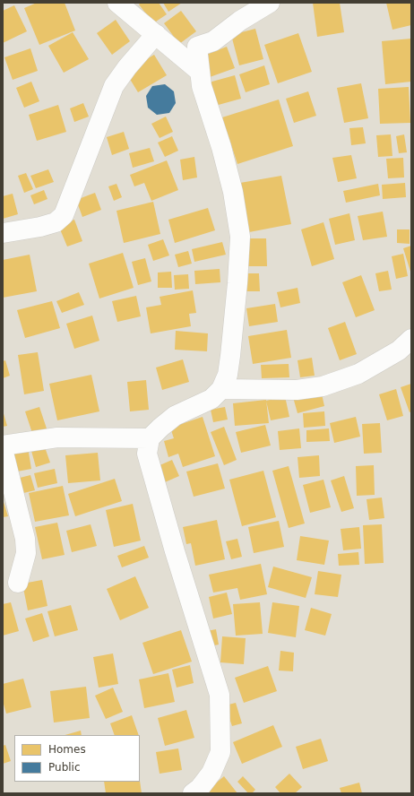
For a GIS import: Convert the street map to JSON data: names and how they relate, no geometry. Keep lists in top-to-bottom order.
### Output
{
  "legend": ["Homes", "Public"]
}
